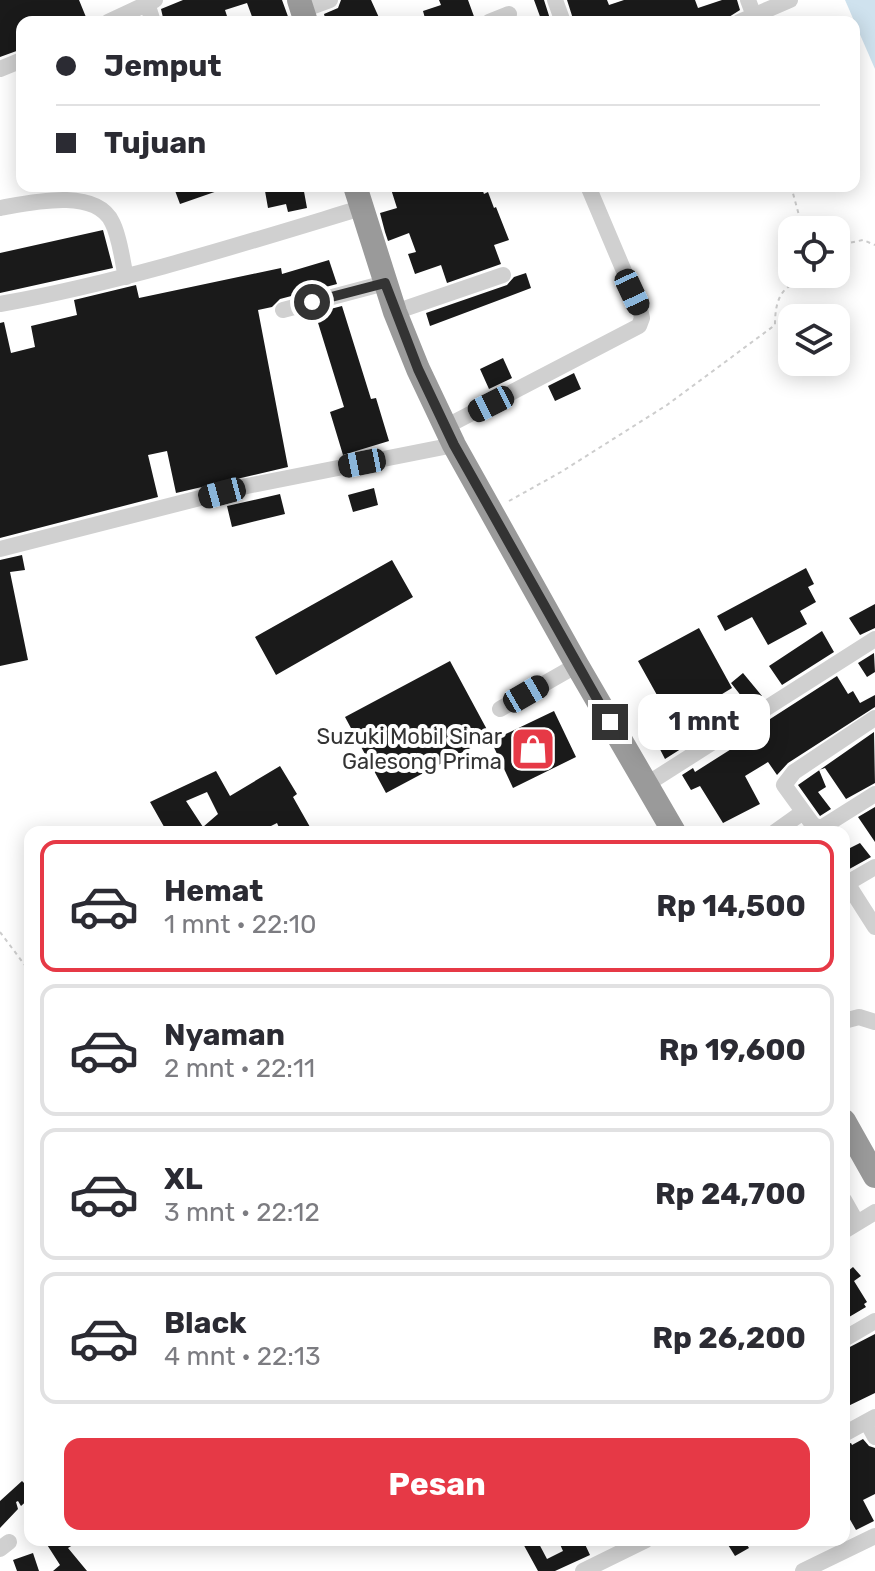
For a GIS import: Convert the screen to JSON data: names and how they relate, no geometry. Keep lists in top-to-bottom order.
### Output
{
  "places": {
    "shop": ["Suzuki Mobil Sinar Galesong Prima"]
  },
  "page": {
    "banner": ["Jemput", "Tujuan"],
    "bubble": "1 mnt",
    "list": [
      {
        "name": "Hemat",
        "note": "1 mnt · 22:10",
        "value": "Rp 14,500"
      },
      {
        "name": "Nyaman",
        "note": "2 mnt · 22:11",
        "value": "Rp 19,600"
      },
      {
        "name": "XL",
        "note": "3 mnt · 22:12",
        "value": "Rp 24,700"
      },
      {
        "name": "Black",
        "note": "4 mnt · 22:13",
        "value": "Rp 26,200"
      }
    ],
    "buttons": "Pesan"
  }
}
